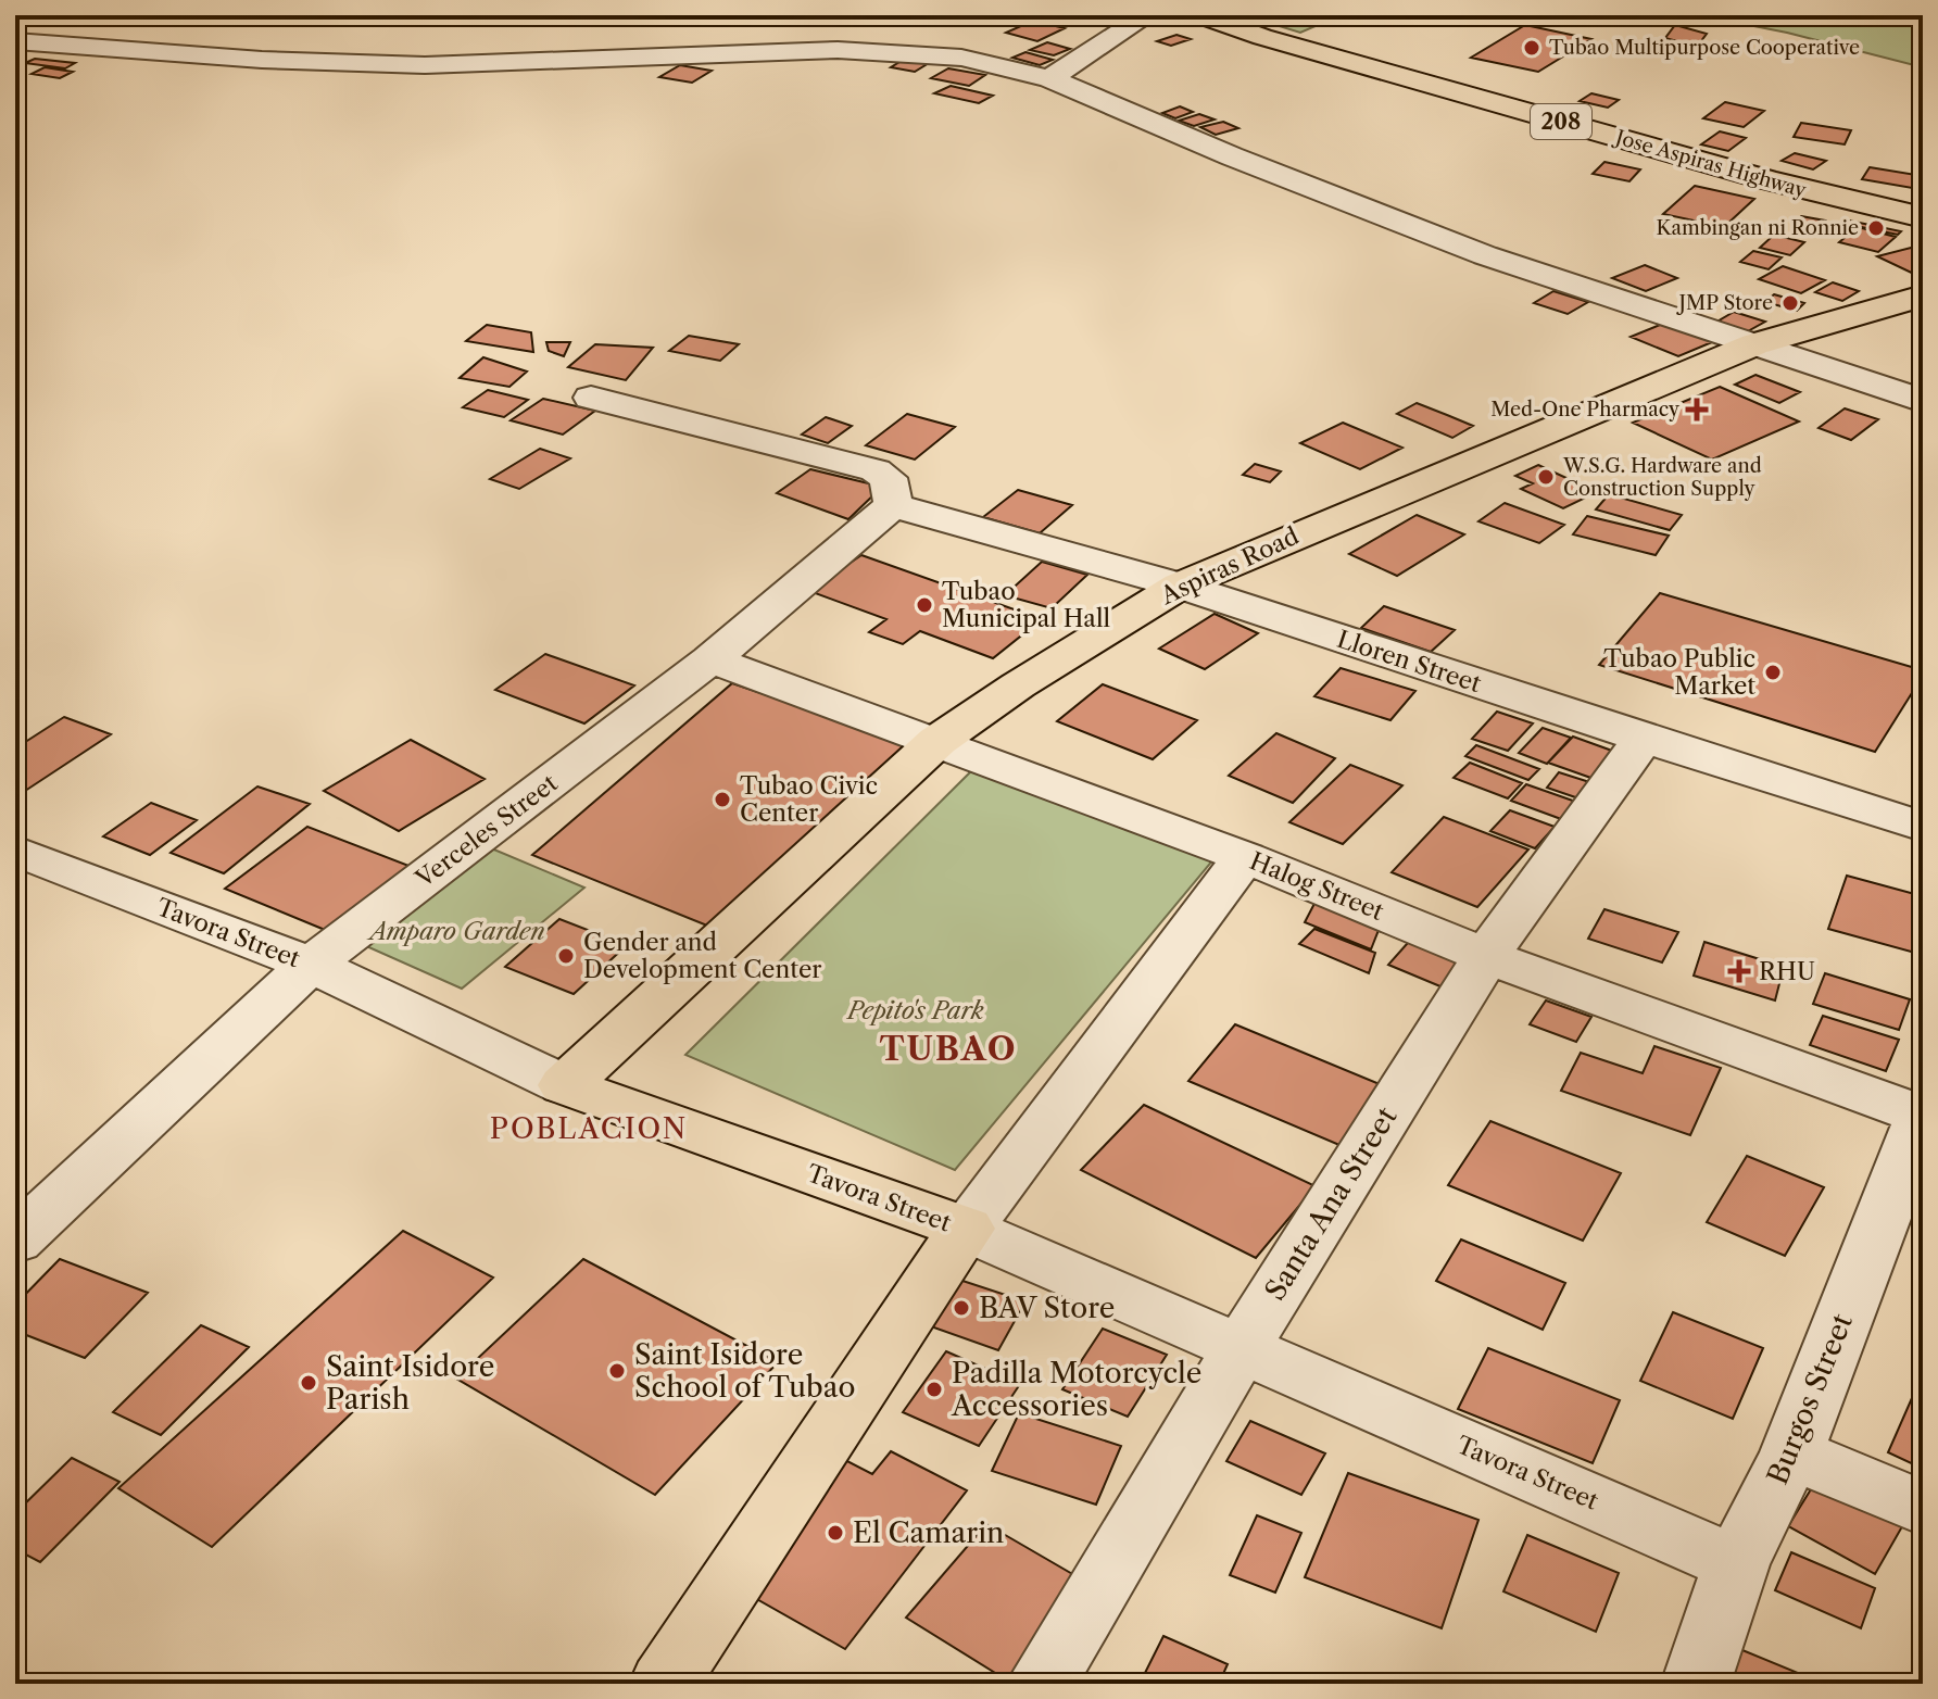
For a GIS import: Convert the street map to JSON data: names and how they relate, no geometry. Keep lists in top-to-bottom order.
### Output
{
  "streets": {
    "main road": [
      "208",
      "Jose Aspiras Highway",
      "Aspiras Road",
      "Tavora Street"
    ],
    "street": [
      "Lloren Street",
      "Verceles Street",
      "Halog Street",
      "Santa Ana Street",
      "Burgos Street"
    ]
  },
  "crossings": [
    ["Aspiras Road", "Lloren Street"],
    ["Aspiras Road", "Halog Street"],
    ["Aspiras Road", "Tavora Street"],
    ["Lloren Street", "Verceles Street"],
    ["Lloren Street", "Santa Ana Street"],
    ["Verceles Street", "Halog Street"],
    ["Verceles Street", "Tavora Street"],
    ["Halog Street", "Santa Ana Street"],
    ["Halog Street", "Burgos Street"],
    ["Tavora Street", "Santa Ana Street"],
    ["Tavora Street", "Burgos Street"]
  ],
  "districts": ["TUBAO", "POBLACION"],
  "parks": ["Amparo Garden", "Pepito's Park"],
  "places": {
    "other": [
      "Tubao Multipurpose Cooperative",
      "Kambingan ni Ronnie",
      "JMP Store",
      "W.S.G. Hardware and Construction Supply",
      "Tubao Municipal Hall",
      "Tubao Public Market",
      "Tubao Civic Center",
      "Gender and Development Center",
      "BAV Store",
      "Saint Isidore School of Tubao",
      "Saint Isidore Parish",
      "Padilla Motorcycle Accessories",
      "El Camarin"
    ],
    "health": ["Med-One Pharmacy", "RHU"]
  }
}
